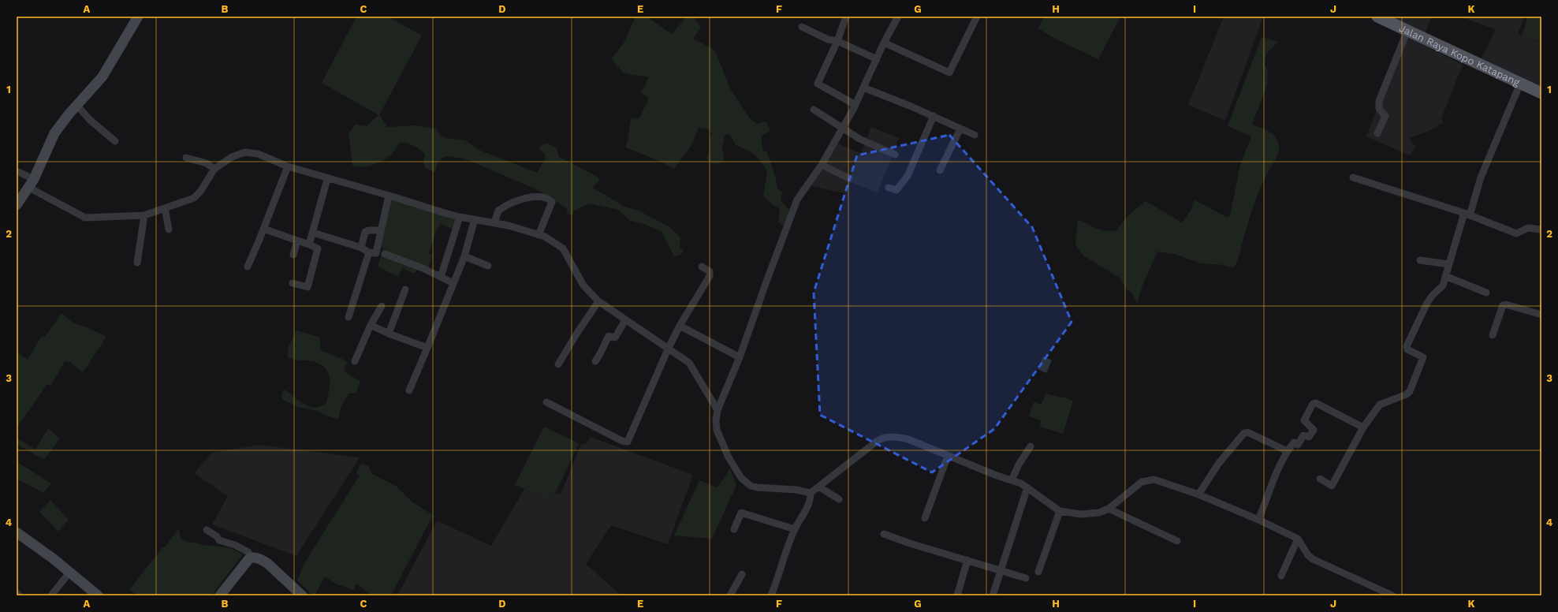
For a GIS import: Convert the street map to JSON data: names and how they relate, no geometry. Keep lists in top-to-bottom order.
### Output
{
  "streets": {
    "main road": ["Jalan Raya Kopo Katapang"]
  },
  "grid": {
    "columns": [
      "A",
      "B",
      "C",
      "D",
      "E",
      "F",
      "G",
      "H",
      "I",
      "J",
      "K"
    ],
    "rows": [
      "1",
      "2",
      "3",
      "4"
    ]
  }
}
